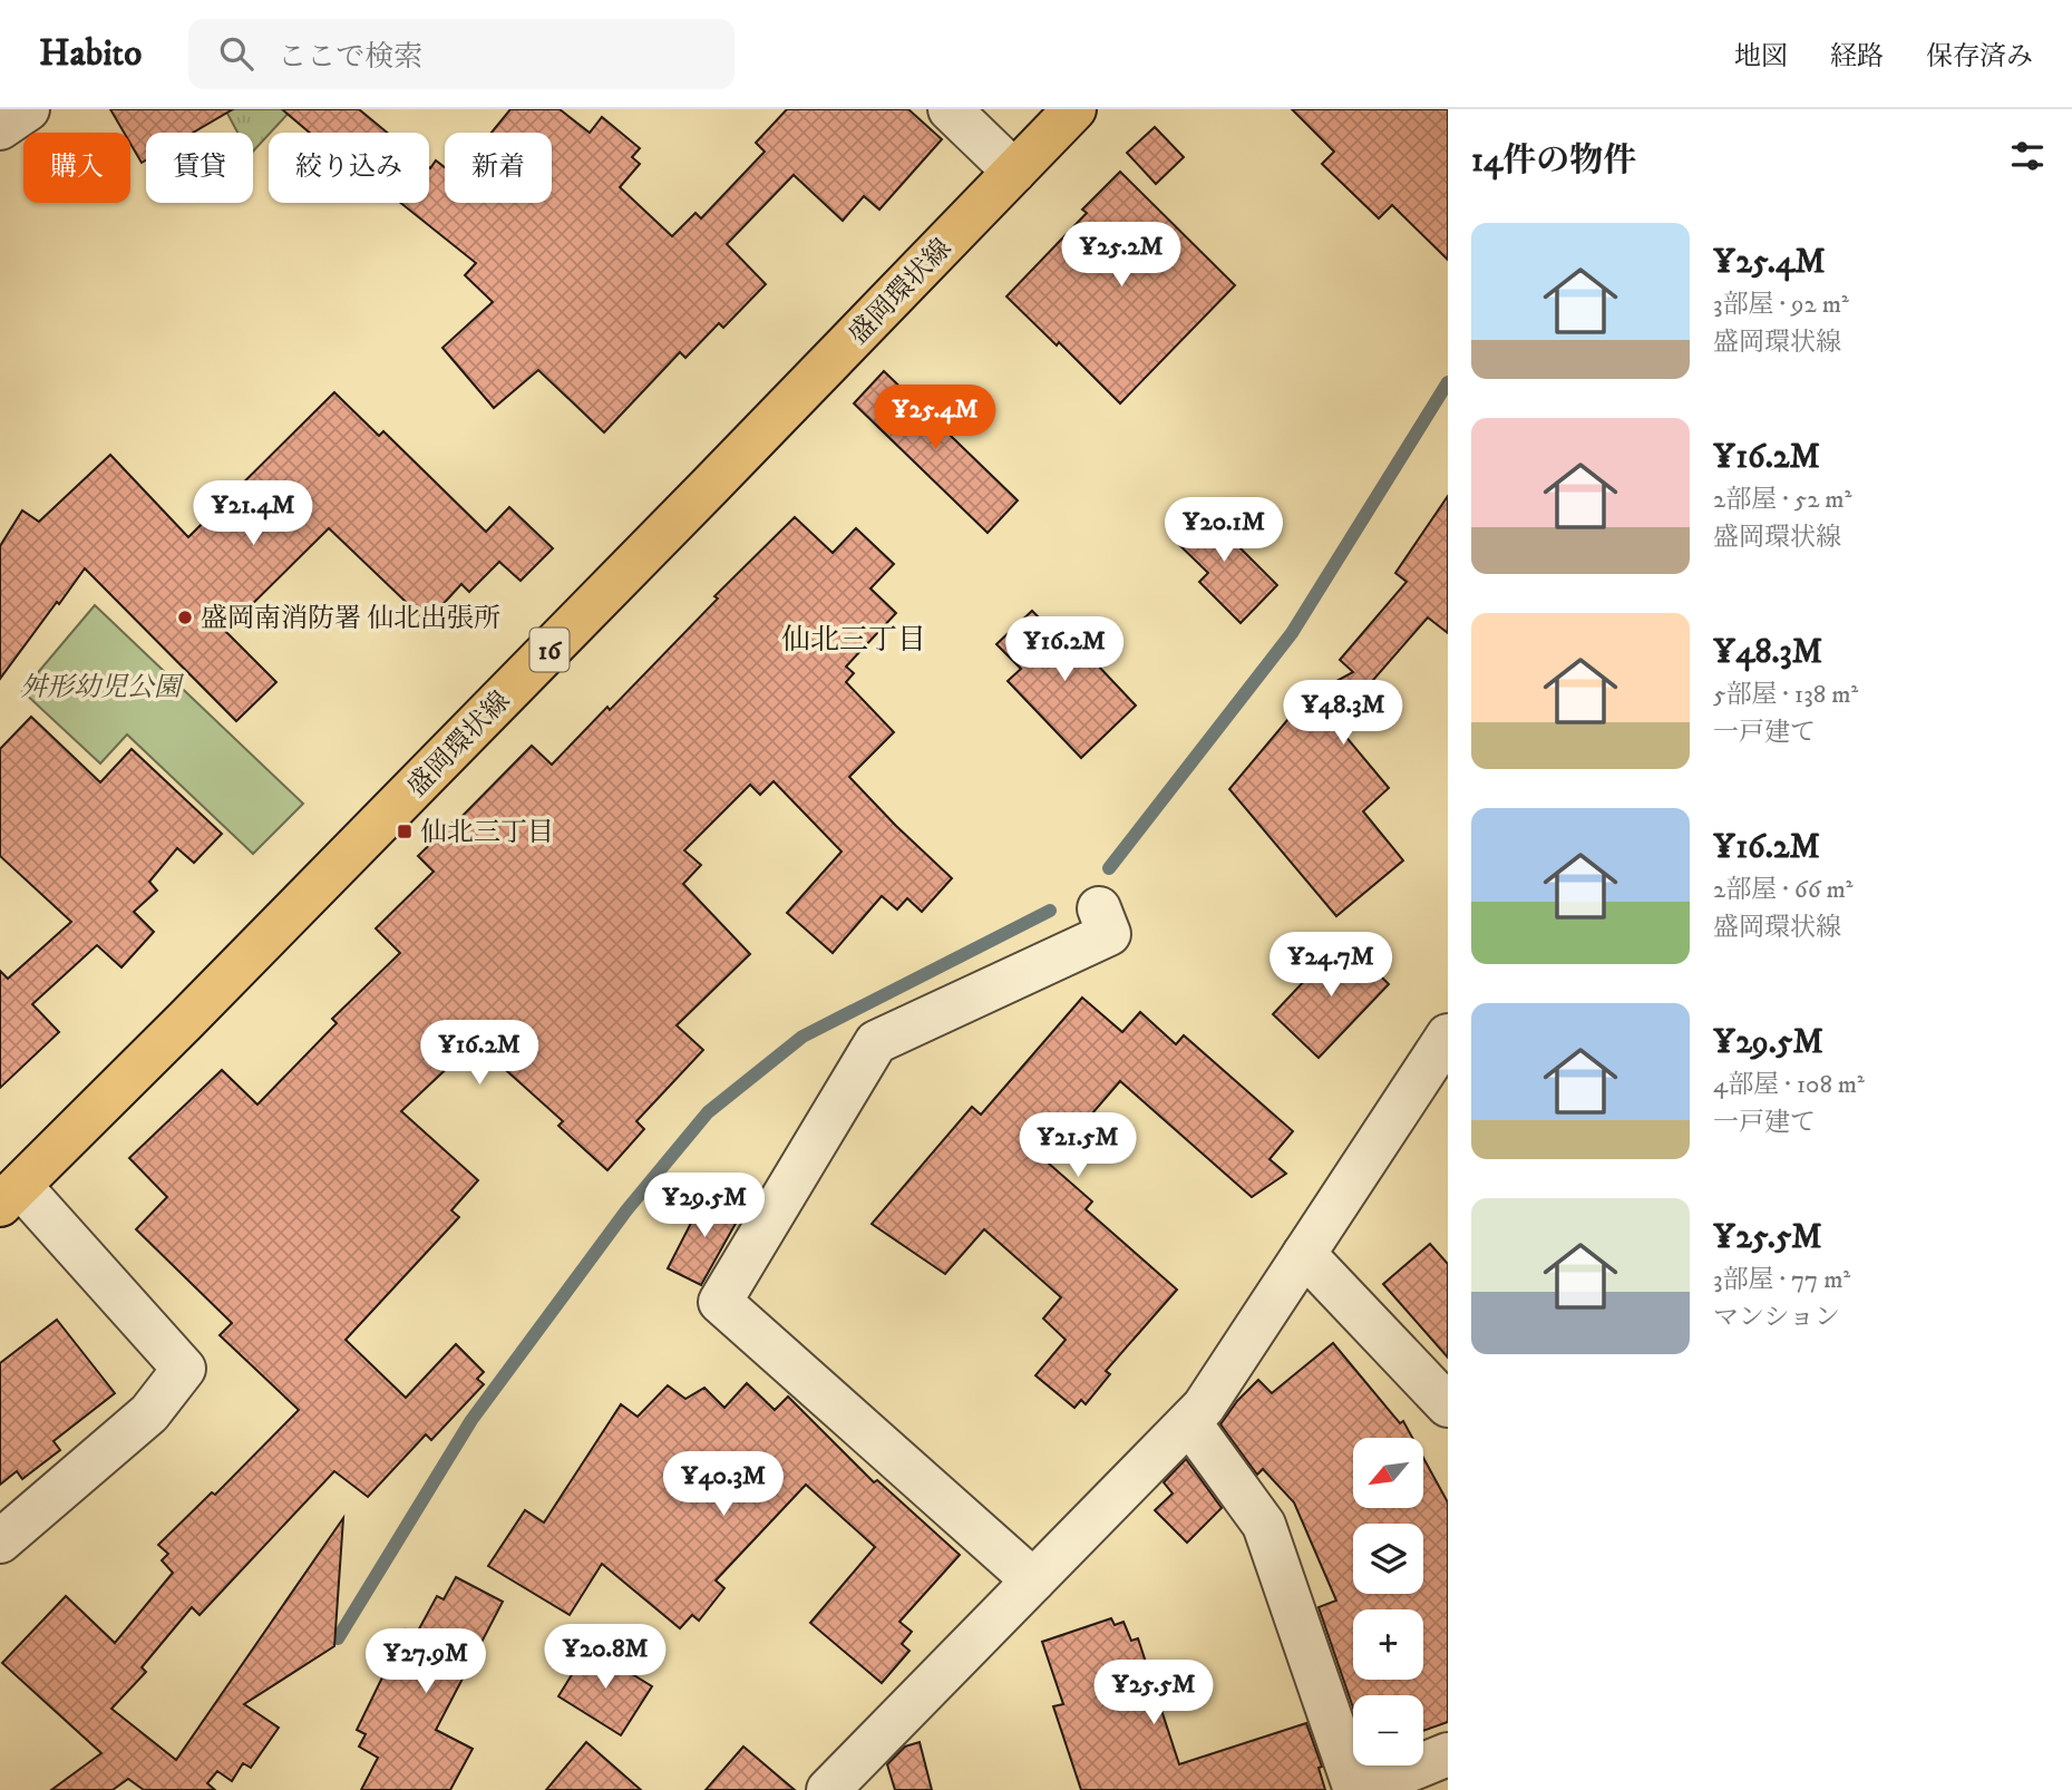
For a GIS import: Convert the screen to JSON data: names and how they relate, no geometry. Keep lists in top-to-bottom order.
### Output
{
  "streets": {
    "main road": ["盛岡環状線", "16"]
  },
  "districts": ["仙北三丁目"],
  "parks": ["舛形幼児公園"],
  "places": {
    "other": ["盛岡南消防署 仙北出張所"],
    "transit": ["仙北三丁目"]
  },
  "north": "bottom left",
  "page": {
    "header": "Habito",
    "search": "ここで検索",
    "nav": ["地図", "経路", "保存済み"],
    "heading": "14件の物件",
    "chip": [
      "購入",
      "賃貸",
      "絞り込み",
      "新着"
    ],
    "list": [
      {
        "name": "¥25.4M",
        "note": "3部屋 · 92 m² · 盛岡環状線"
      },
      {
        "name": "¥16.2M",
        "note": "2部屋 · 52 m² · 盛岡環状線"
      },
      {
        "name": "¥48.3M",
        "note": "5部屋 · 138 m² · 一戸建て"
      },
      {
        "name": "¥16.2M",
        "note": "2部屋 · 66 m² · 盛岡環状線"
      },
      {
        "name": "¥29.5M",
        "note": "4部屋 · 108 m² · 一戸建て"
      },
      {
        "name": "¥25.5M",
        "note": "3部屋 · 77 m² · マンション"
      }
    ],
    "price": [
      "¥25.2M",
      "¥25.4M",
      "¥21.4M",
      "¥20.1M",
      "¥16.2M",
      "¥48.3M",
      "¥24.7M",
      "¥16.2M",
      "¥21.5M",
      "¥29.5M",
      "¥40.3M",
      "¥20.8M",
      "¥27.9M",
      "¥25.5M"
    ],
    "map_buttons": ["+", "−"]
  }
}
